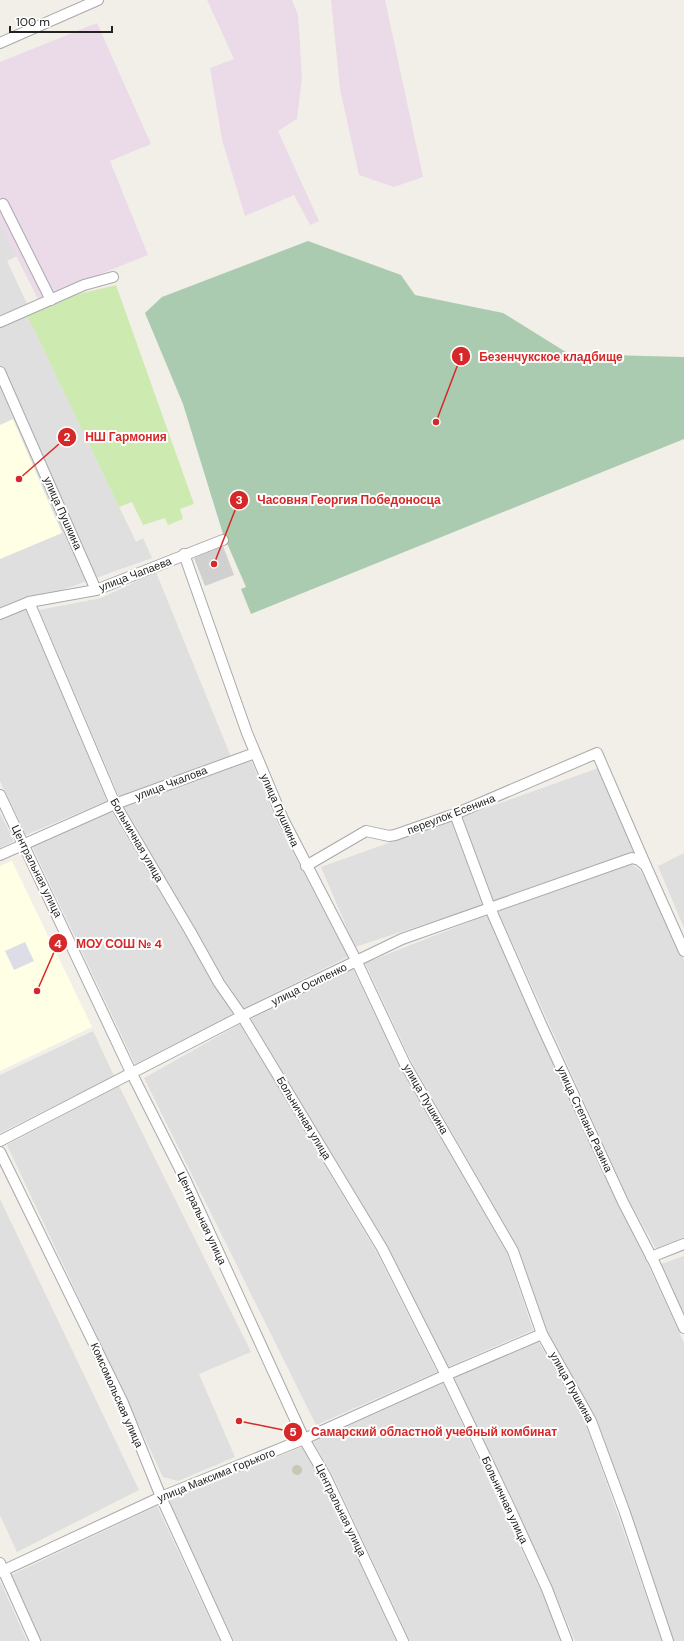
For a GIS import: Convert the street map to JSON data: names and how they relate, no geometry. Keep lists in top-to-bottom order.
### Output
{
  "streets": {
    "street": [
      "улица Пушкина",
      "улица Чапаева",
      "улица Чкалова",
      "переулок Есенина",
      "Больничная улица",
      "Центральная улица",
      "улица Осипенко",
      "улица Степана Разина",
      "Комсомольская улица",
      "улица Максима Горького"
    ]
  },
  "crossings": [
    ["улица Пушкина", "улица Чапаева"],
    ["улица Пушкина", "улица Чкалова"],
    ["улица Пушкина", "переулок Есенина"],
    ["улица Пушкина", "улица Осипенко"],
    ["улица Пушкина", "улица Максима Горького"],
    ["улица Чапаева", "Больничная улица"],
    ["улица Чкалова", "Больничная улица"],
    ["улица Чкалова", "Центральная улица"],
    ["переулок Есенина", "улица Осипенко"],
    ["переулок Есенина", "улица Степана Разина"],
    ["Больничная улица", "улица Осипенко"],
    ["Больничная улица", "улица Максима Горького"],
    ["Центральная улица", "улица Осипенко"],
    ["Центральная улица", "улица Максима Горького"],
    ["улица Осипенко", "улица Степана Разина"],
    ["Комсомольская улица", "улица Максима Горького"]
  ],
  "places": [
    "Безенчукское кладбище",
    "НШ Гармония",
    "Часовня Георгия Победоносца",
    "МОУ СОШ № 4",
    "Самарский областной учебный комбинат"
  ],
  "scale_bar": "100 m"
}
